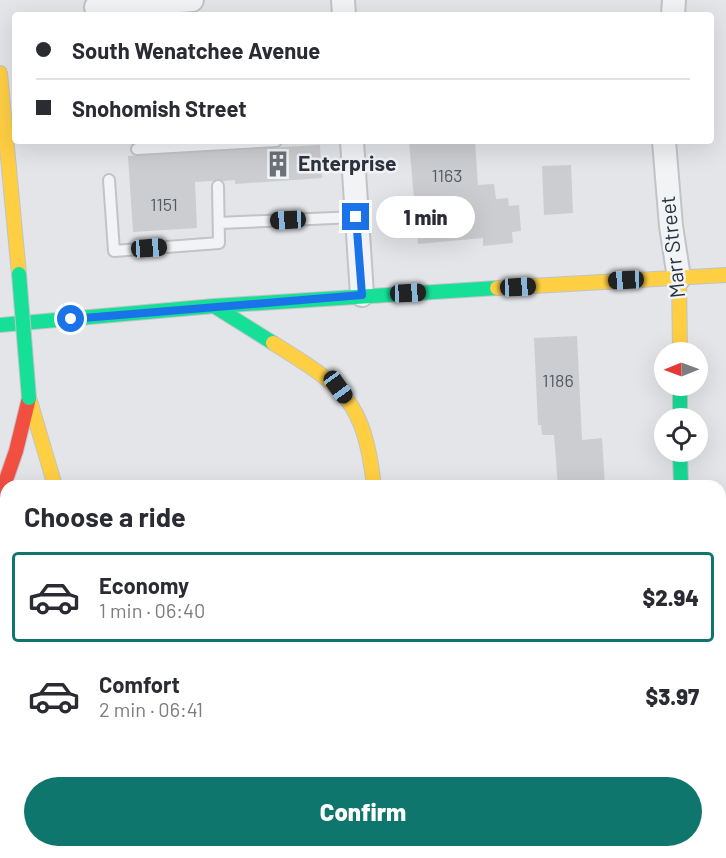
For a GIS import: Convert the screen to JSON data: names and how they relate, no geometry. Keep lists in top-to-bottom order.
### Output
{
  "streets": {
    "main road": ["Marr Street"]
  },
  "places": {
    "building": ["Enterprise"]
  },
  "house_numbers": ["1163", "1151", "1186"],
  "north": "left",
  "page": {
    "banner": ["South Wenatchee Avenue", "Snohomish Street"],
    "bubble": "1 min",
    "heading": "Choose a ride",
    "list": [
      {
        "name": "Economy",
        "note": "1 min · 06:40",
        "value": "$2.94"
      },
      {
        "name": "Comfort",
        "note": "2 min · 06:41",
        "value": "$3.97"
      }
    ],
    "buttons": "Confirm"
  }
}
